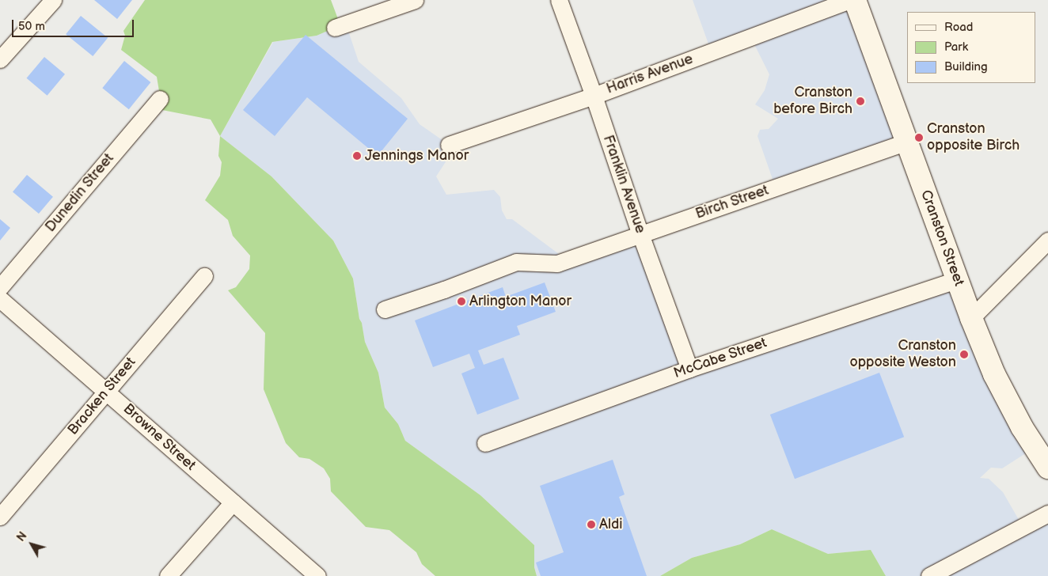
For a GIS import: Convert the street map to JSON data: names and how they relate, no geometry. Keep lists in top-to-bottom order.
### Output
{
  "streets": {
    "main road": ["Cranston Street"],
    "street": [
      "Harris Avenue",
      "Franklin Avenue",
      "Dunedin Street",
      "Birch Street",
      "McCabe Street",
      "Bracken Street",
      "Browne Street"
    ]
  },
  "crossings": [
    ["Harris Avenue", "Franklin Avenue"],
    ["Franklin Avenue", "Birch Street"],
    ["Franklin Avenue", "McCabe Street"],
    ["Birch Street", "Cranston Street"],
    ["Cranston Street", "McCabe Street"],
    ["Bracken Street", "Browne Street"]
  ],
  "places": [
    "Cranston before Birch",
    "Cranston opposite Birch",
    "Jennings Manor",
    "Arlington Manor",
    "Cranston opposite Weston",
    "Aldi"
  ],
  "legend": ["Road", "Park", "Building"],
  "scale_bar": "50 m",
  "north": "top left"
}
